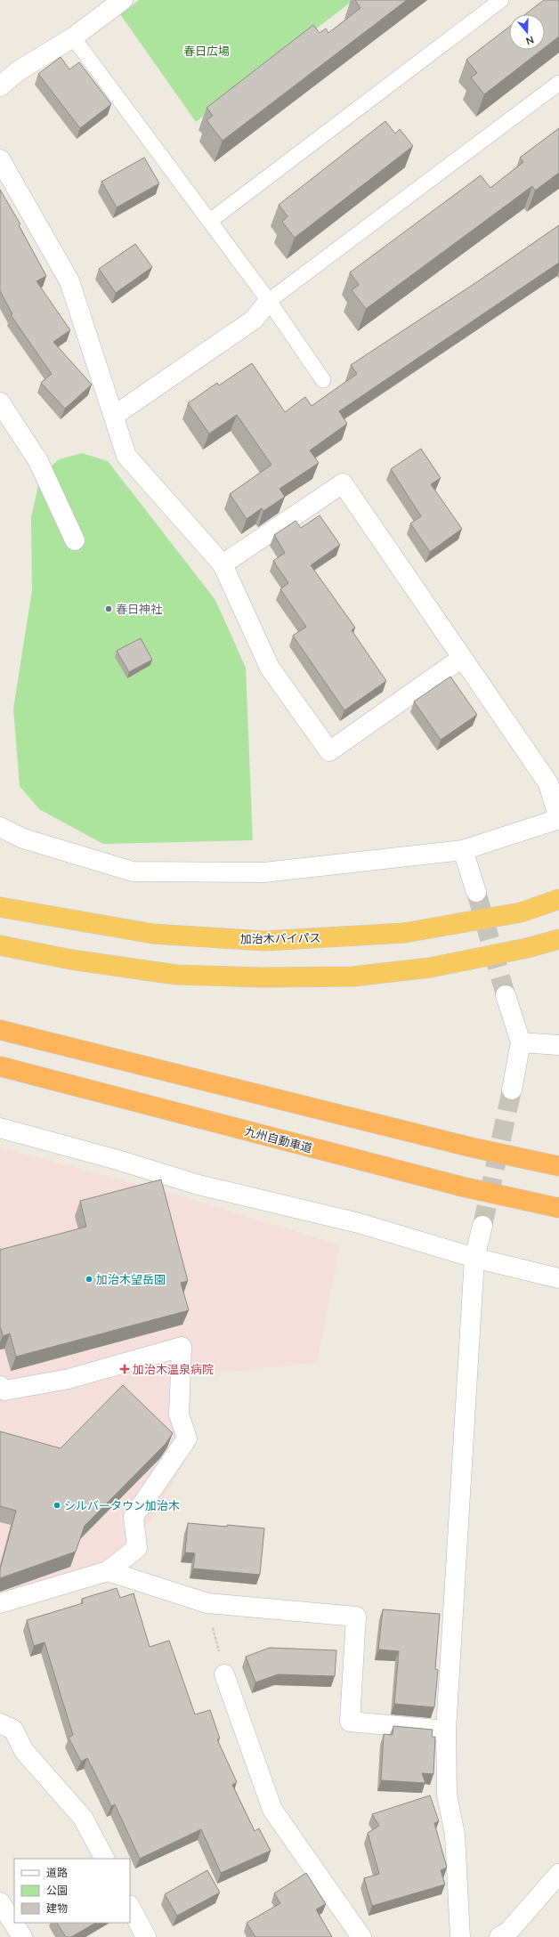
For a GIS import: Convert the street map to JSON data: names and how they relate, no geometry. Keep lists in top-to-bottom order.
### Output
{
  "streets": {
    "highway": ["加治木バイパス", "九州自動車道"]
  },
  "parks": ["春日広場"],
  "places": {
    "other": ["春日神社", "加治木望岳園", "シルバータウン加治木"],
    "health": ["加治木温泉病院"]
  },
  "legend": ["道路", "公園", "建物"],
  "north": "bottom"
}
